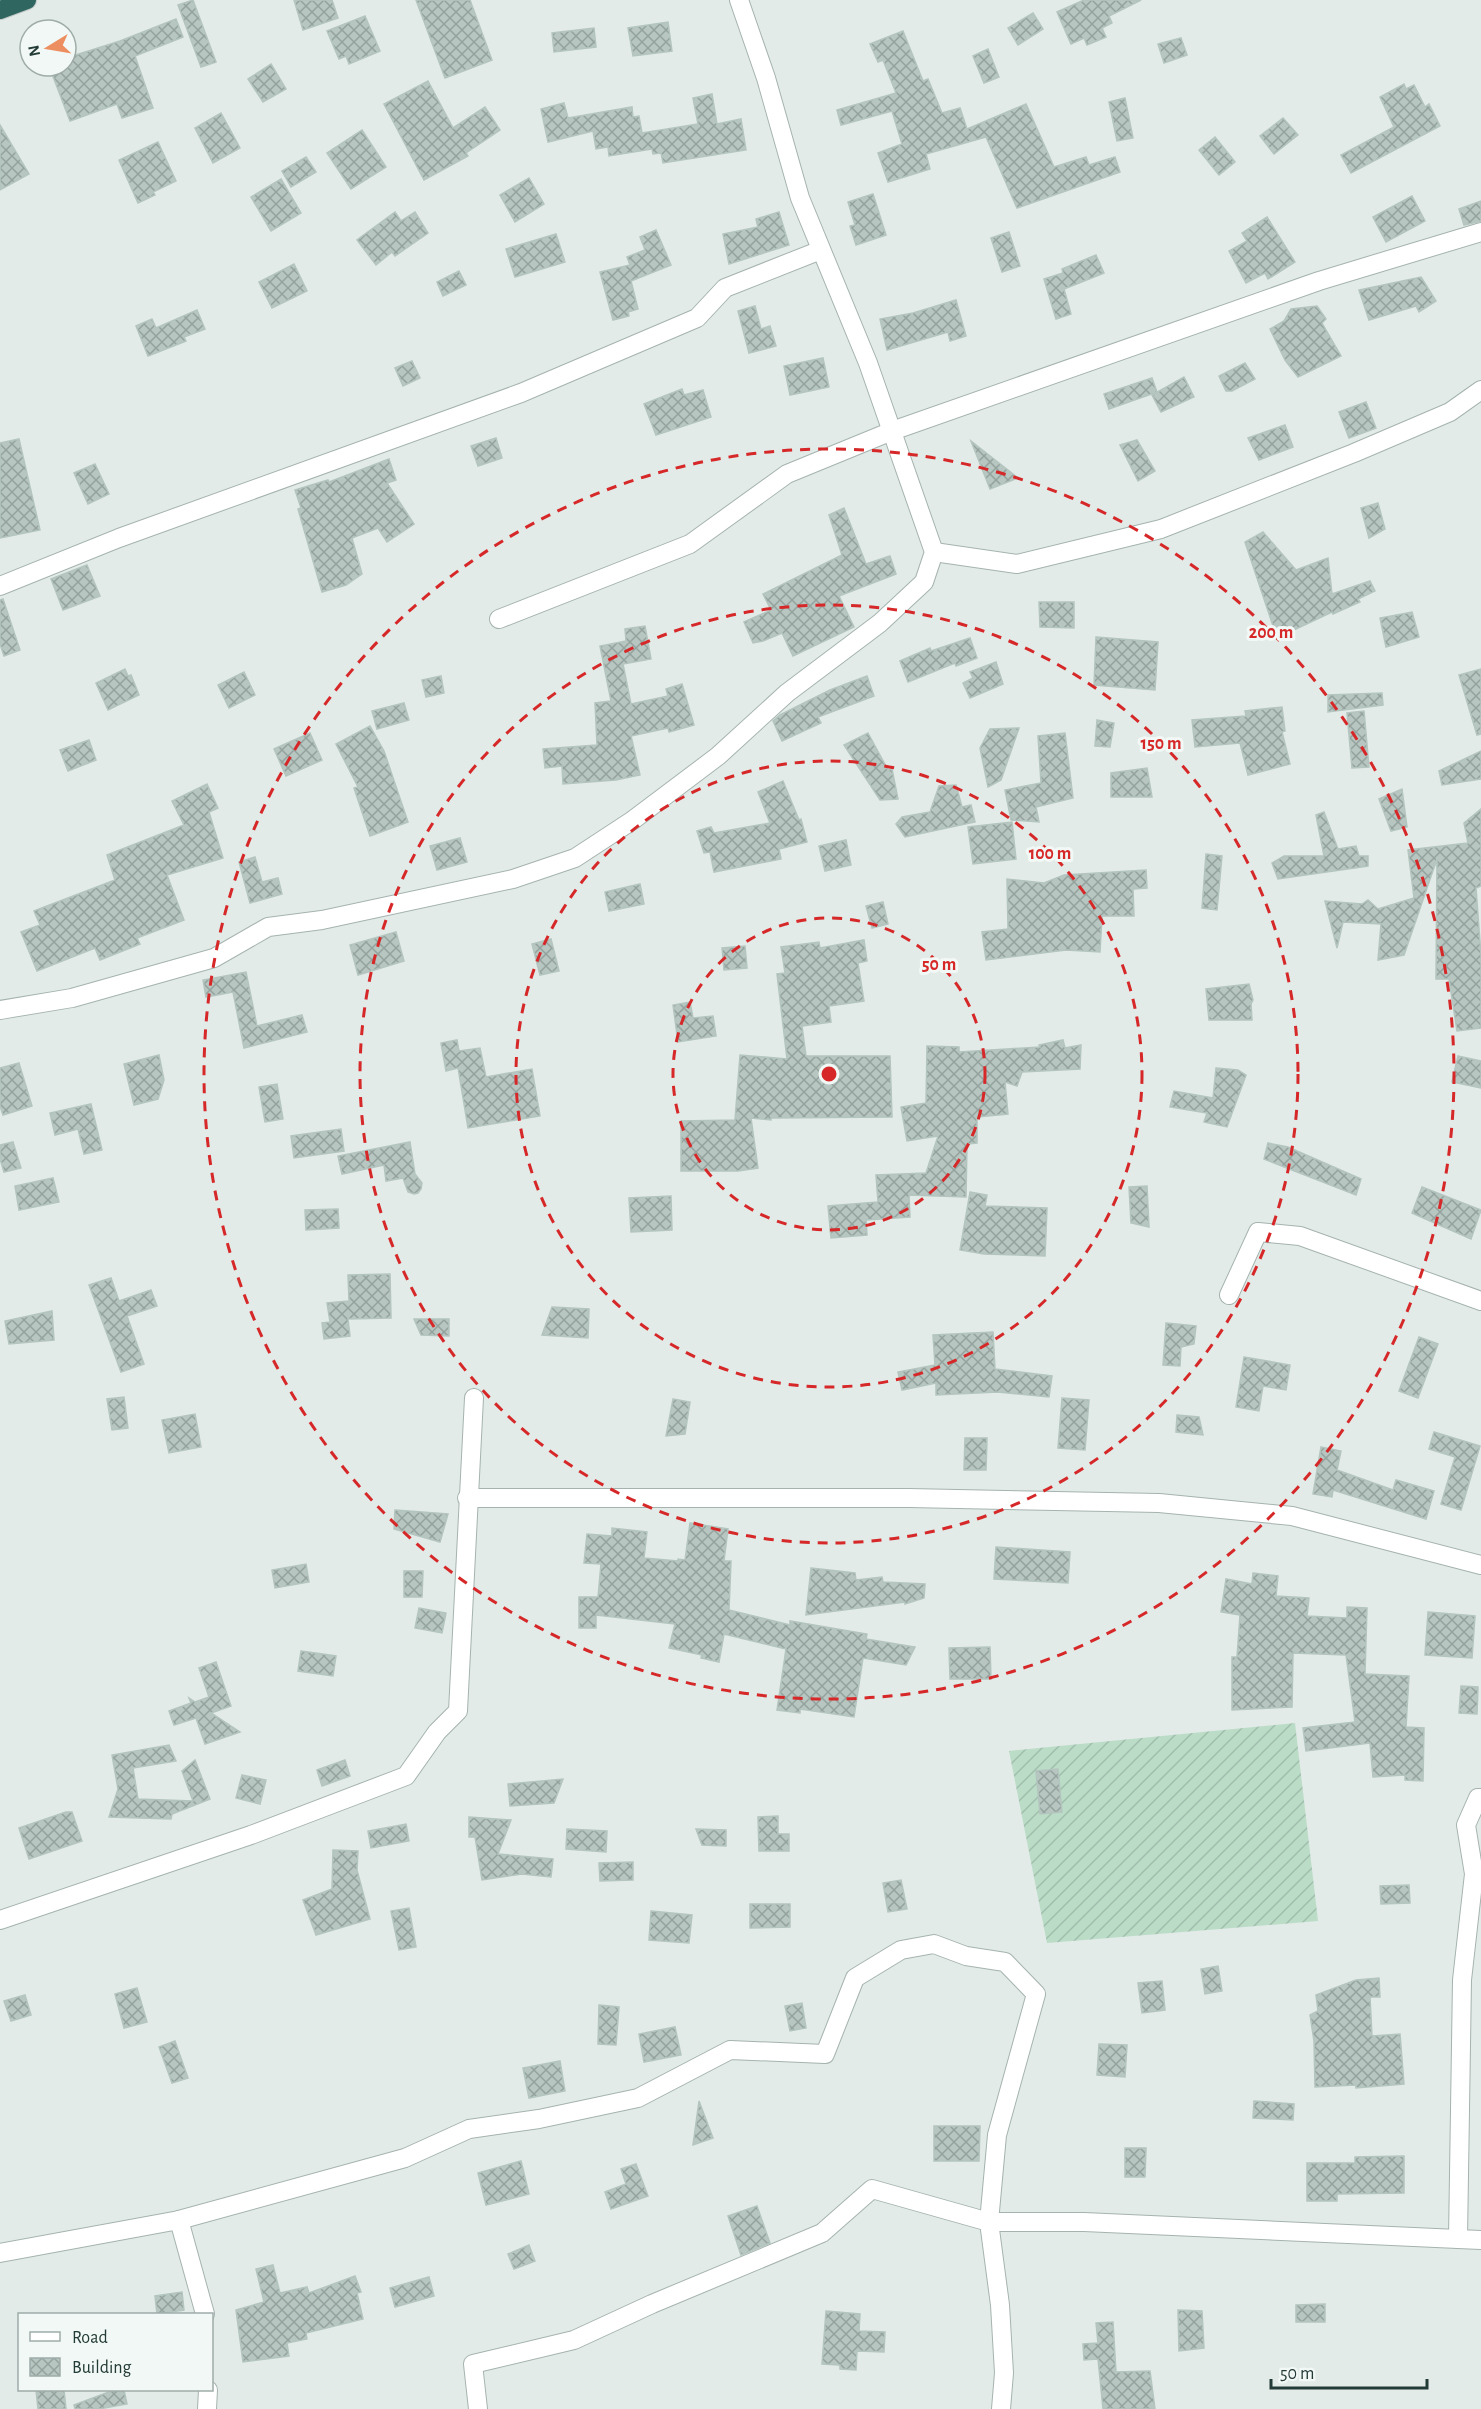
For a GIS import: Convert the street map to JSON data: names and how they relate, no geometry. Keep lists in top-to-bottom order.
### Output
{
  "legend": ["Road", "Building"],
  "scale_bar": "50 m",
  "north": "left",
  "rings": [
    "200 m",
    "150 m",
    "100 m",
    "50 m"
  ]
}
